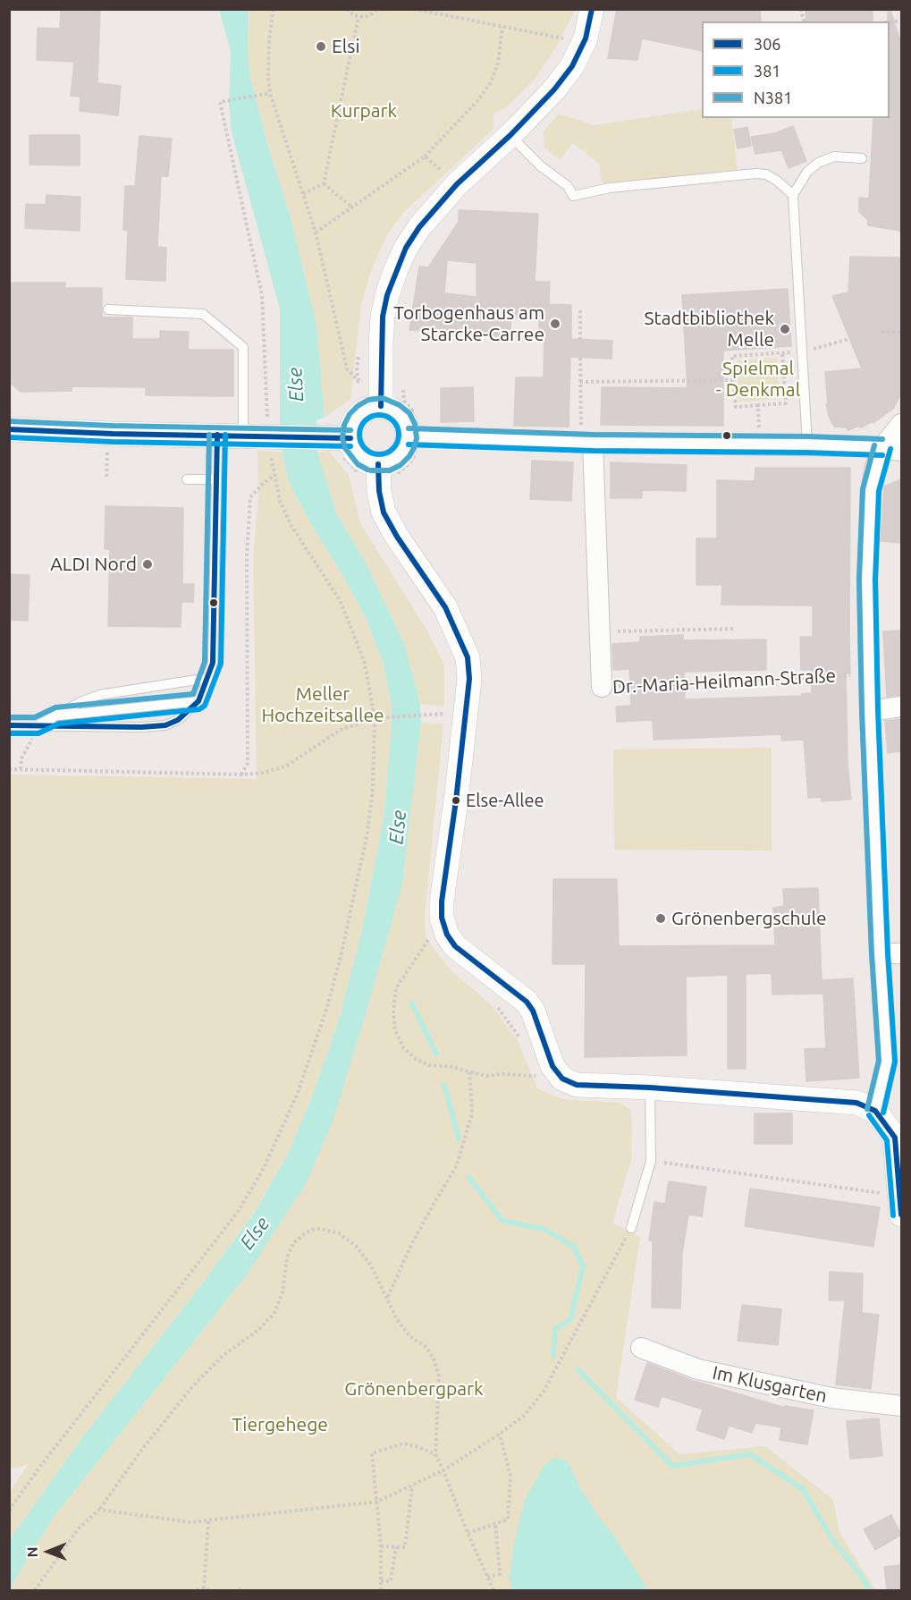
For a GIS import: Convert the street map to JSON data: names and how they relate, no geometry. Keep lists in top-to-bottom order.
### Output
{
  "streets": {
    "street": ["Dr.-Maria-Heilmann-Straße", "Im Klusgarten"]
  },
  "water": ["Else"],
  "parks": [
    "Kurpark",
    "Spielmal - Denkmal",
    "Meller Hochzeitsallee",
    "Grönenbergpark",
    "Tiergehege"
  ],
  "places": [
    "Elsi",
    "Torbogenhaus am Starcke-Carree",
    "Stadtbibliothek Melle",
    "ALDI Nord",
    "Else-Allee",
    "Grönenbergschule"
  ],
  "lines": ["transit line 306", "transit line N381", "transit line 381"],
  "legend": ["306", "381", "N381"],
  "north": "left"
}
